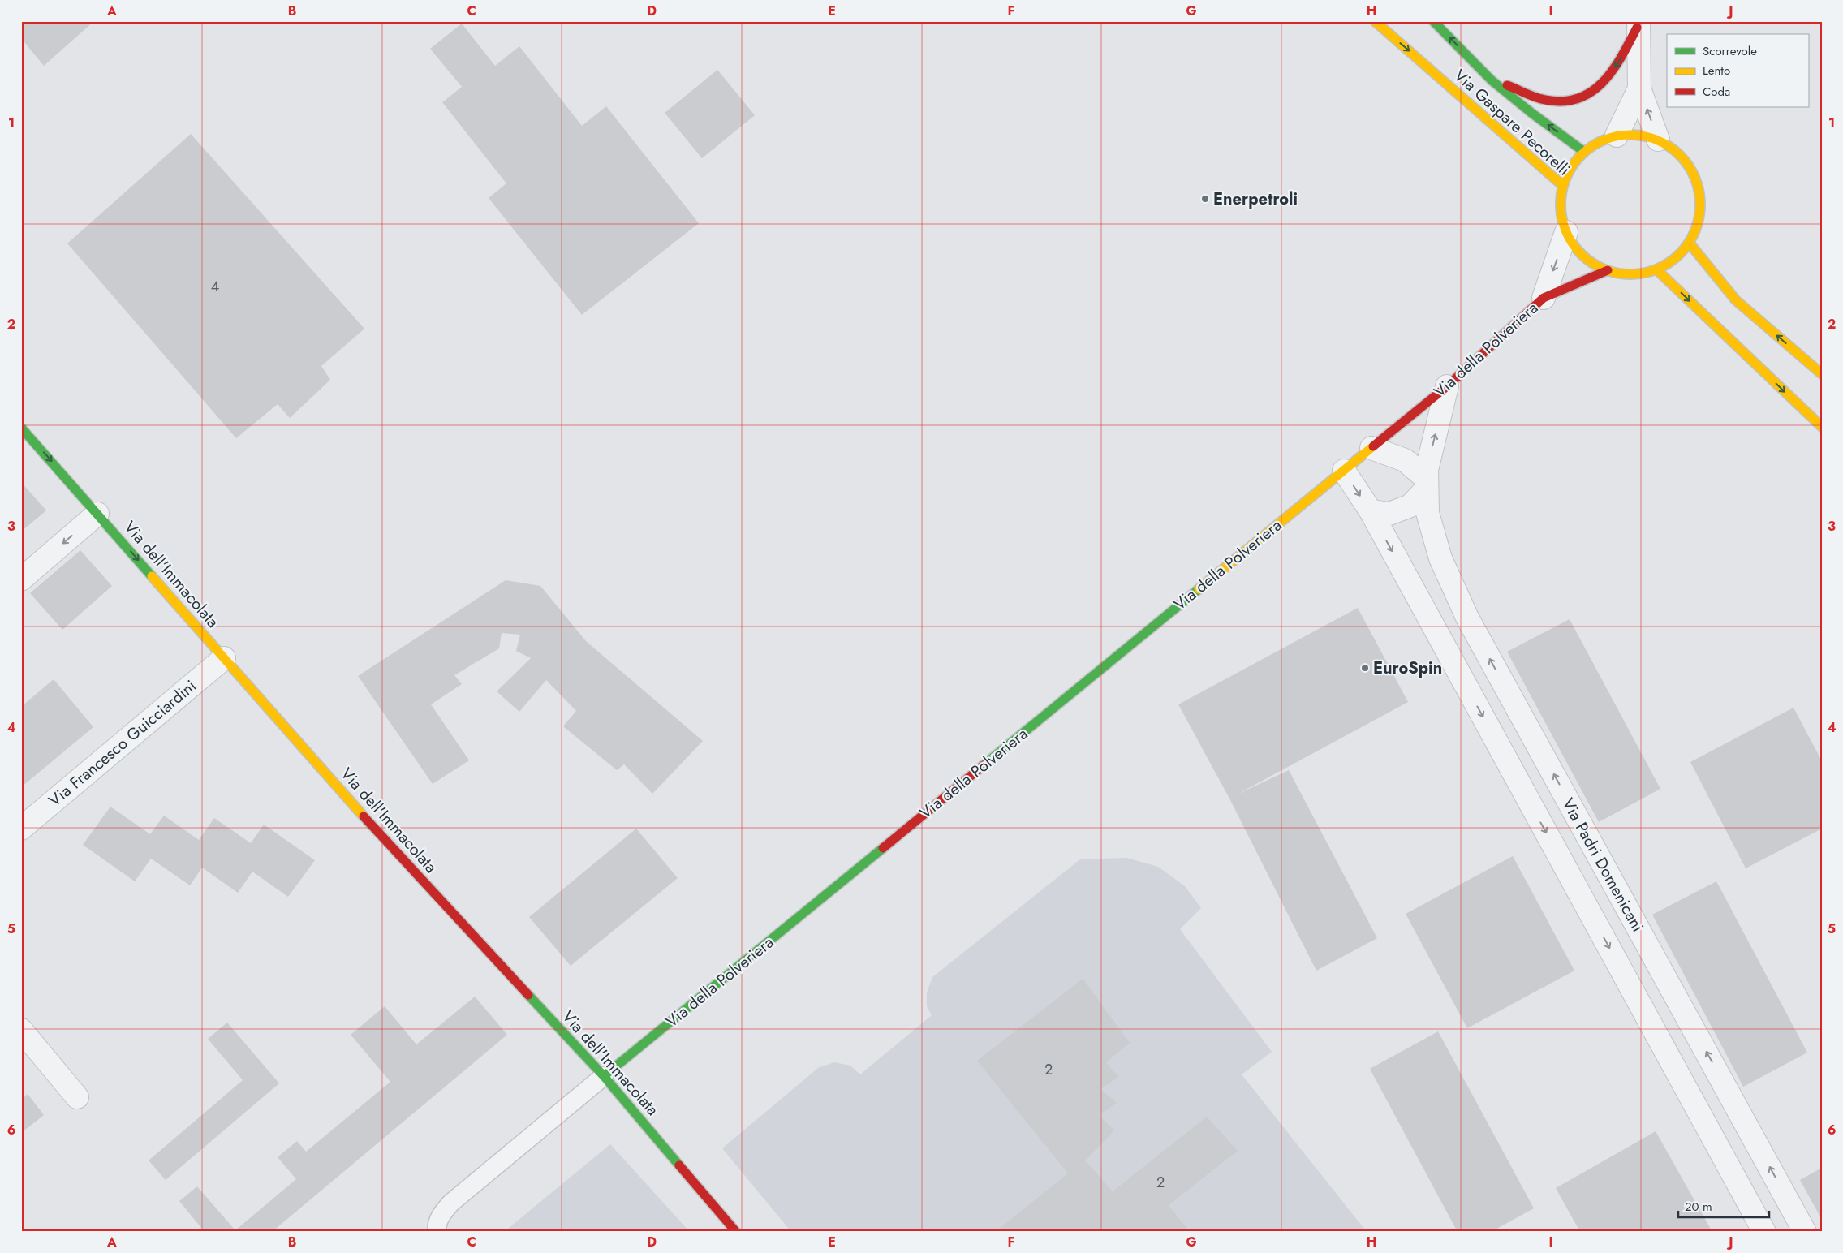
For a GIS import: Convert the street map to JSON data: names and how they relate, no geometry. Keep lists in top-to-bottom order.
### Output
{
  "streets": {
    "street": [
      "Via Gaspare Pecorelli",
      "Via della Polveriera",
      "Via dell'Immacolata",
      "Via Francesco Guicciardini",
      "Via Padri Domenicani"
    ]
  },
  "crossings": [
    ["Via Gaspare Pecorelli", "Via della Polveriera"],
    ["Via della Polveriera", "Via dell'Immacolata"],
    ["Via della Polveriera", "Via Padri Domenicani"],
    ["Via dell'Immacolata", "Via Francesco Guicciardini"]
  ],
  "places": ["Enerpetroli", "EuroSpin"],
  "house_numbers": ["4", "2", "2"],
  "legend": ["Scorrevole", "Lento", "Coda"],
  "scale_bar": "20 m",
  "grid": {
    "columns": [
      "A",
      "B",
      "C",
      "D",
      "E",
      "F",
      "G",
      "H",
      "I",
      "J"
    ],
    "rows": [
      "1",
      "2",
      "3",
      "4",
      "5",
      "6"
    ]
  }
}
